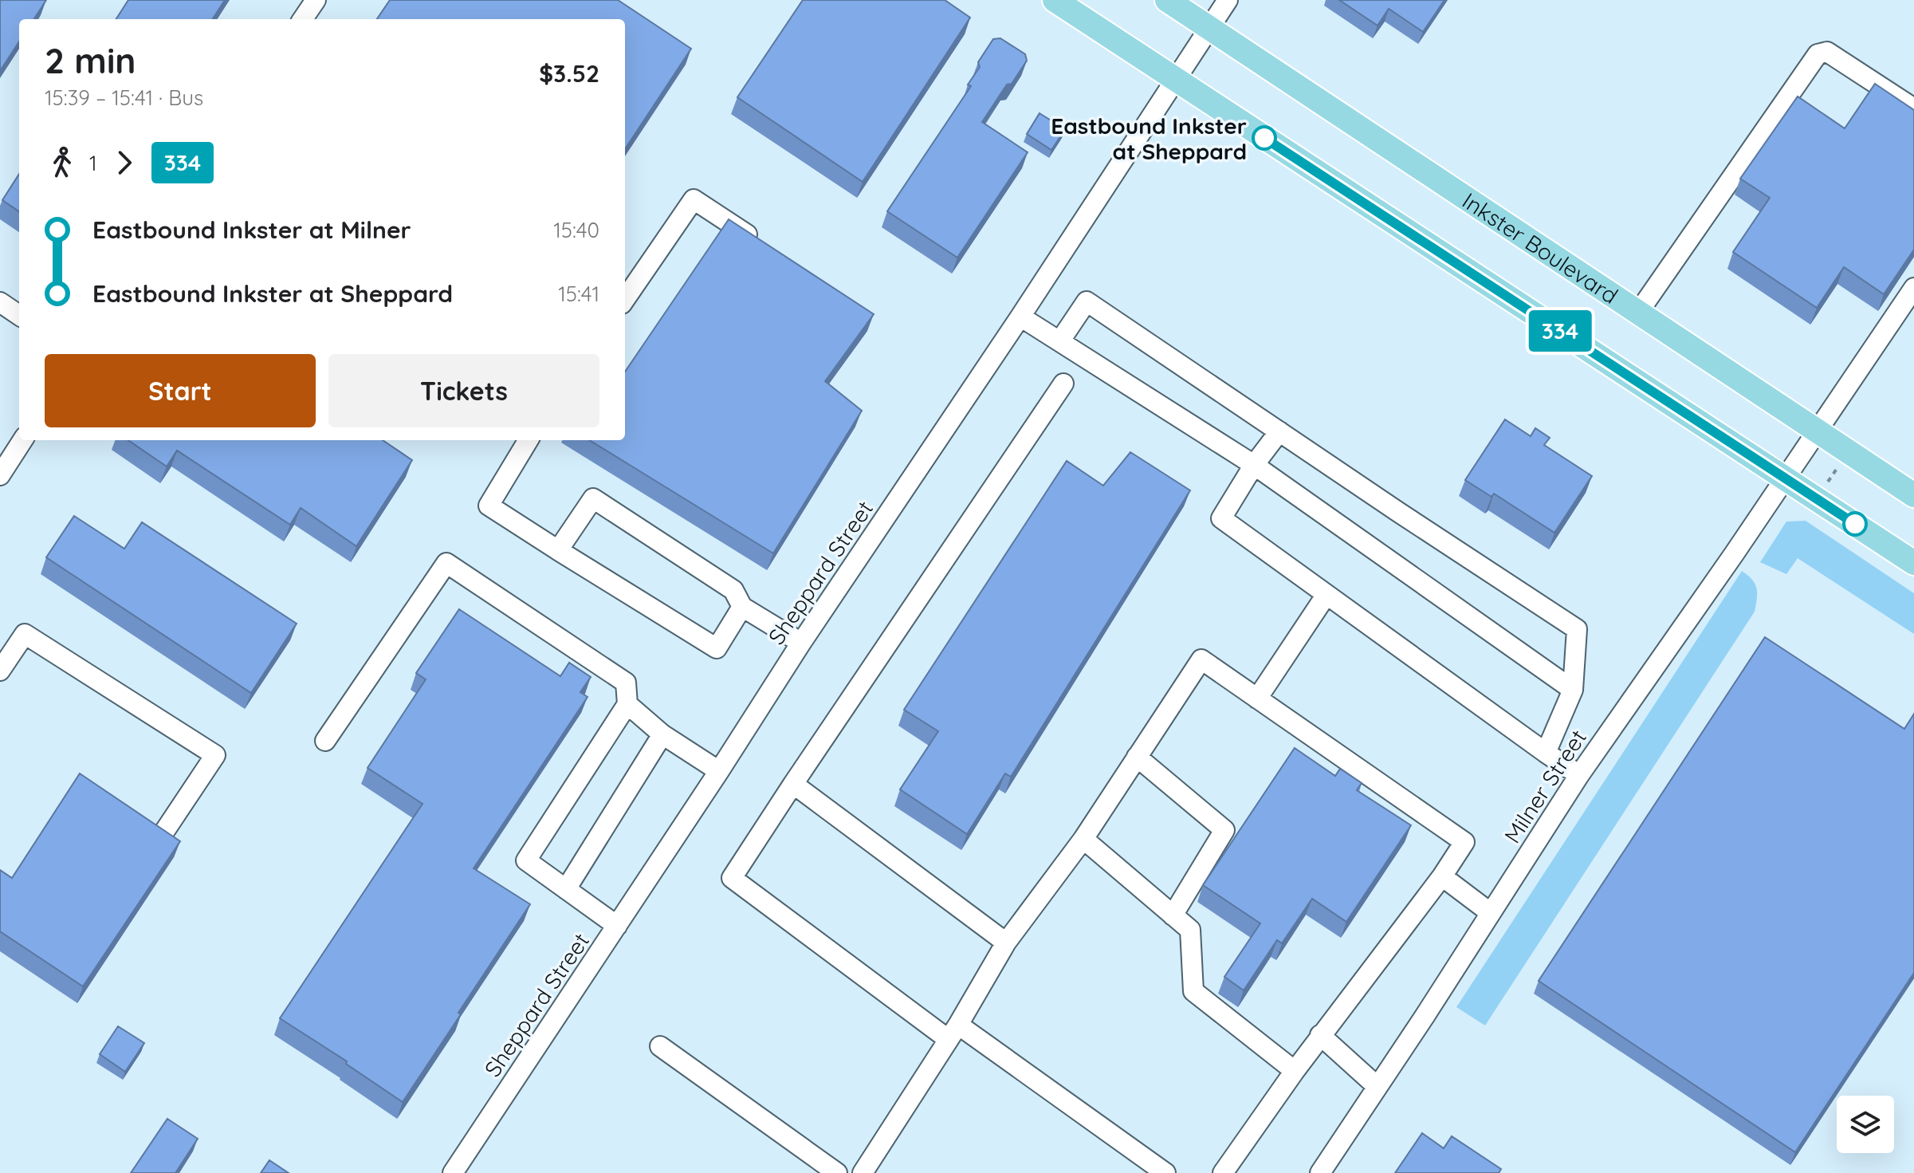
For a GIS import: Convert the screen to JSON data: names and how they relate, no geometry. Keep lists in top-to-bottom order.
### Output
{
  "streets": {
    "main road": ["Inkster Boulevard"],
    "street": ["Sheppard Street", "Milner Street"]
  },
  "crossings": [
    ["Inkster Boulevard", "Sheppard Street"],
    ["Inkster Boulevard", "Milner Street"]
  ],
  "places": ["Eastbound Inkster at Sheppard"],
  "lines": ["bus line 334"],
  "page": {
    "on_map": "334",
    "heading": ["2 min", "15:39 – 15:41 · Bus", "$3.52"],
    "legs": ["1", "334"],
    "list": [
      {
        "name": "Eastbound Inkster at Milner",
        "value": "15:40"
      },
      {
        "name": "Eastbound Inkster at Sheppard",
        "value": "15:41"
      }
    ],
    "buttons": ["Start", "Tickets"]
  }
}
